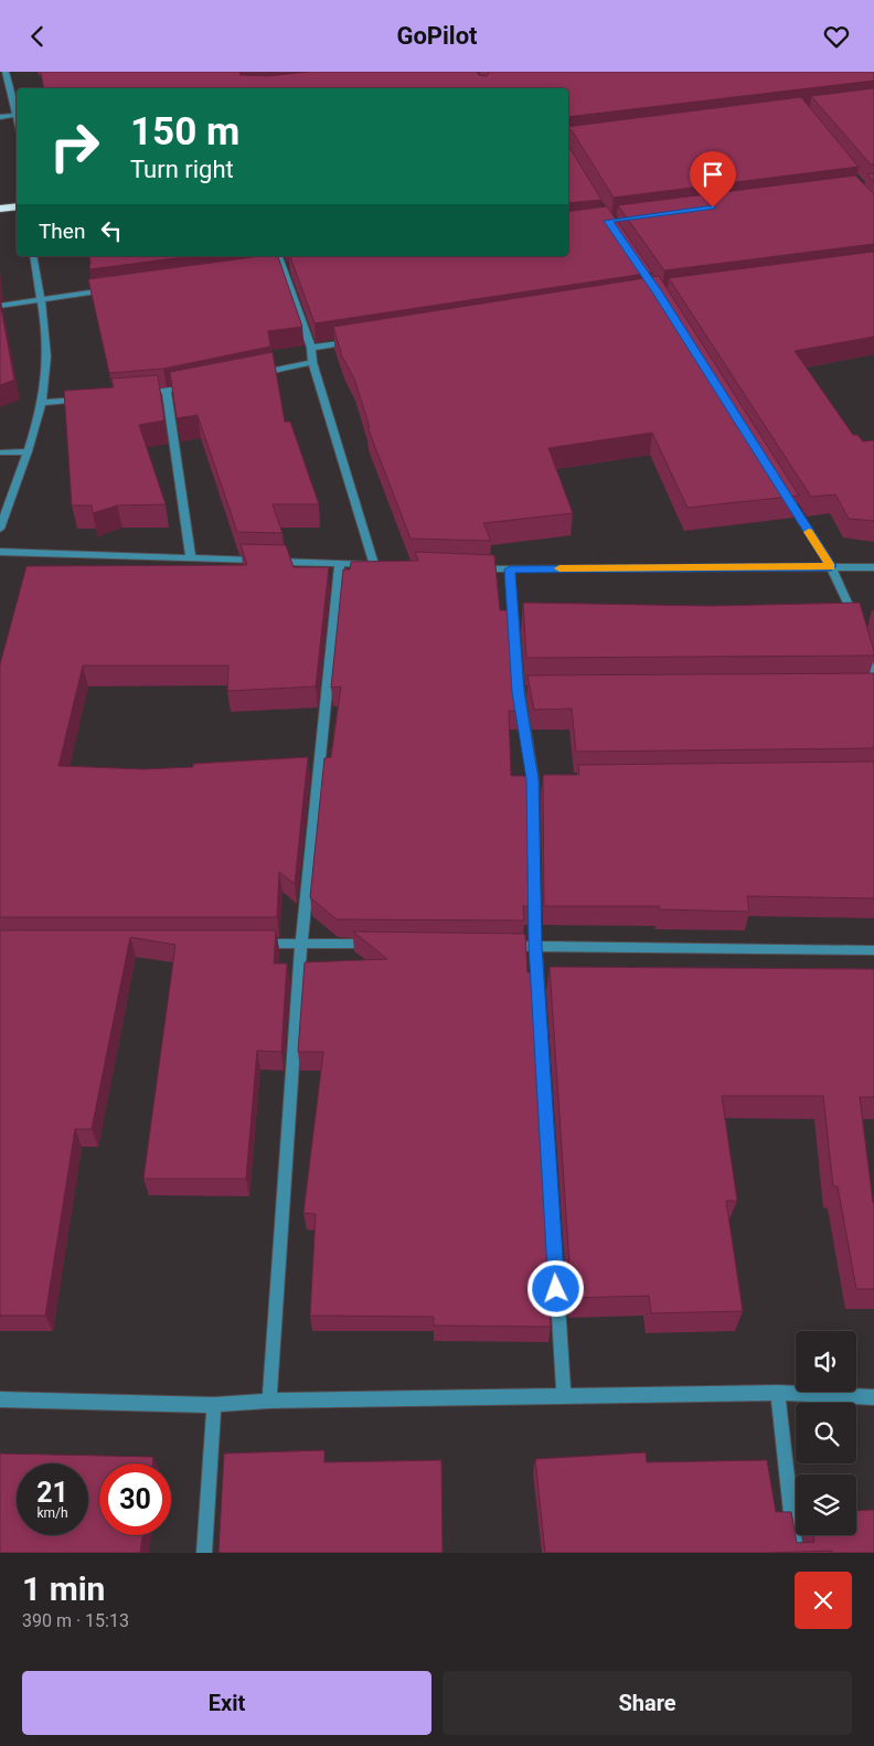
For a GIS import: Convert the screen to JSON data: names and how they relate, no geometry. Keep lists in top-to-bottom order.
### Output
{
  "page": {
    "header": "GoPilot",
    "turn": ["150 m", "Turn right"],
    "then": "Then",
    "speed": "21 km/h",
    "limit": "30",
    "heading": ["1 min", "390 m · 15:13"],
    "buttons": ["Exit", "Share"]
  }
}
